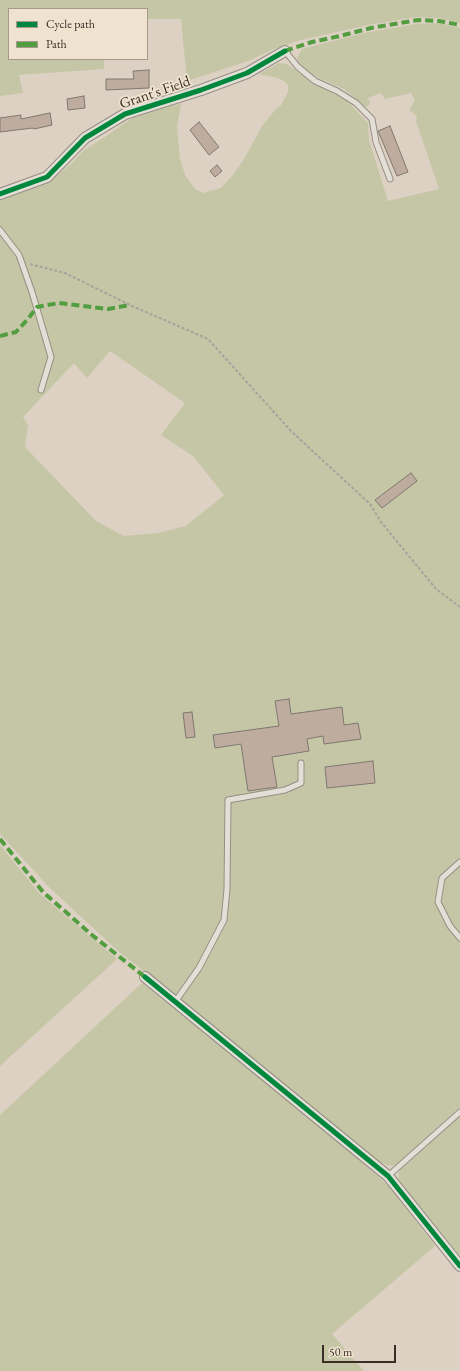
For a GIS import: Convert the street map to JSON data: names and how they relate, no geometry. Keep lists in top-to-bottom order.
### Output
{
  "streets": {
    "street": ["Grant's Field"]
  },
  "legend": ["Cycle path", "Path"],
  "scale_bar": "50 m"
}
